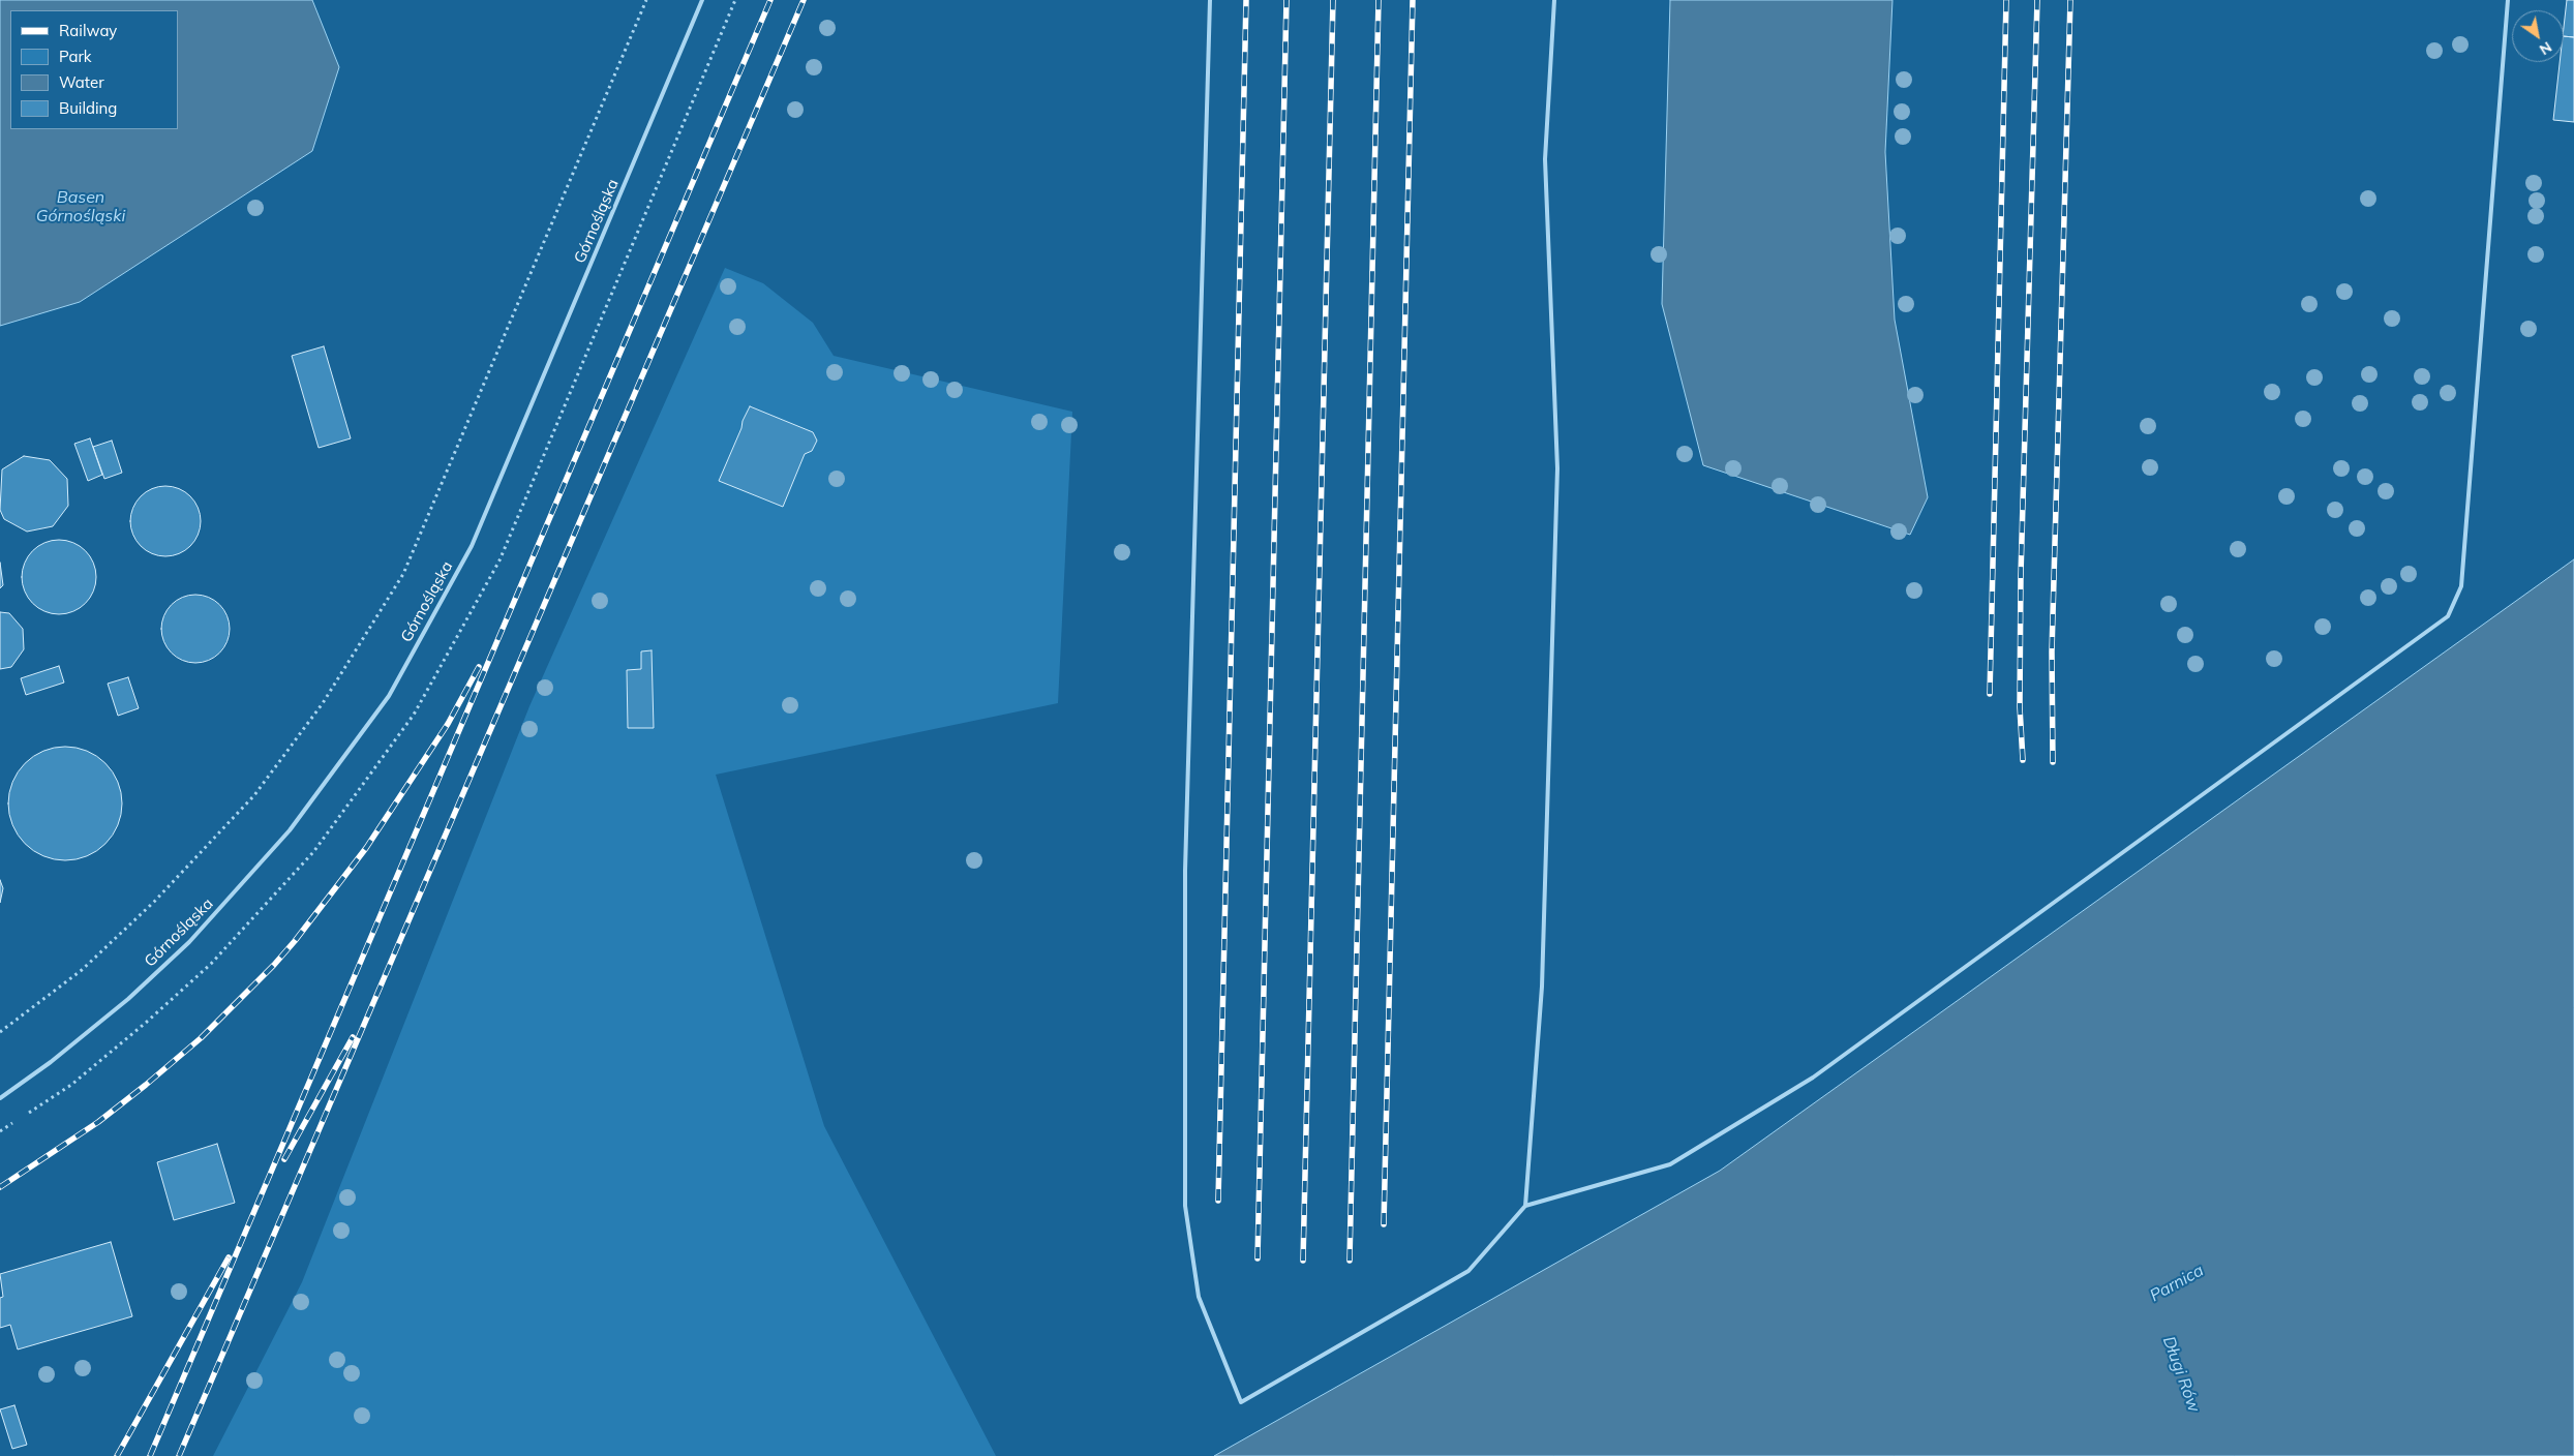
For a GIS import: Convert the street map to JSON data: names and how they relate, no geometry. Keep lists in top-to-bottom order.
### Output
{
  "streets": {
    "lane": ["Górnośląska"]
  },
  "water": ["Basen Górnośląski", "Parnica", "Długi Rów"],
  "legend": [
    "Railway",
    "Park",
    "Water",
    "Building"
  ],
  "north": "bottom right"
}
